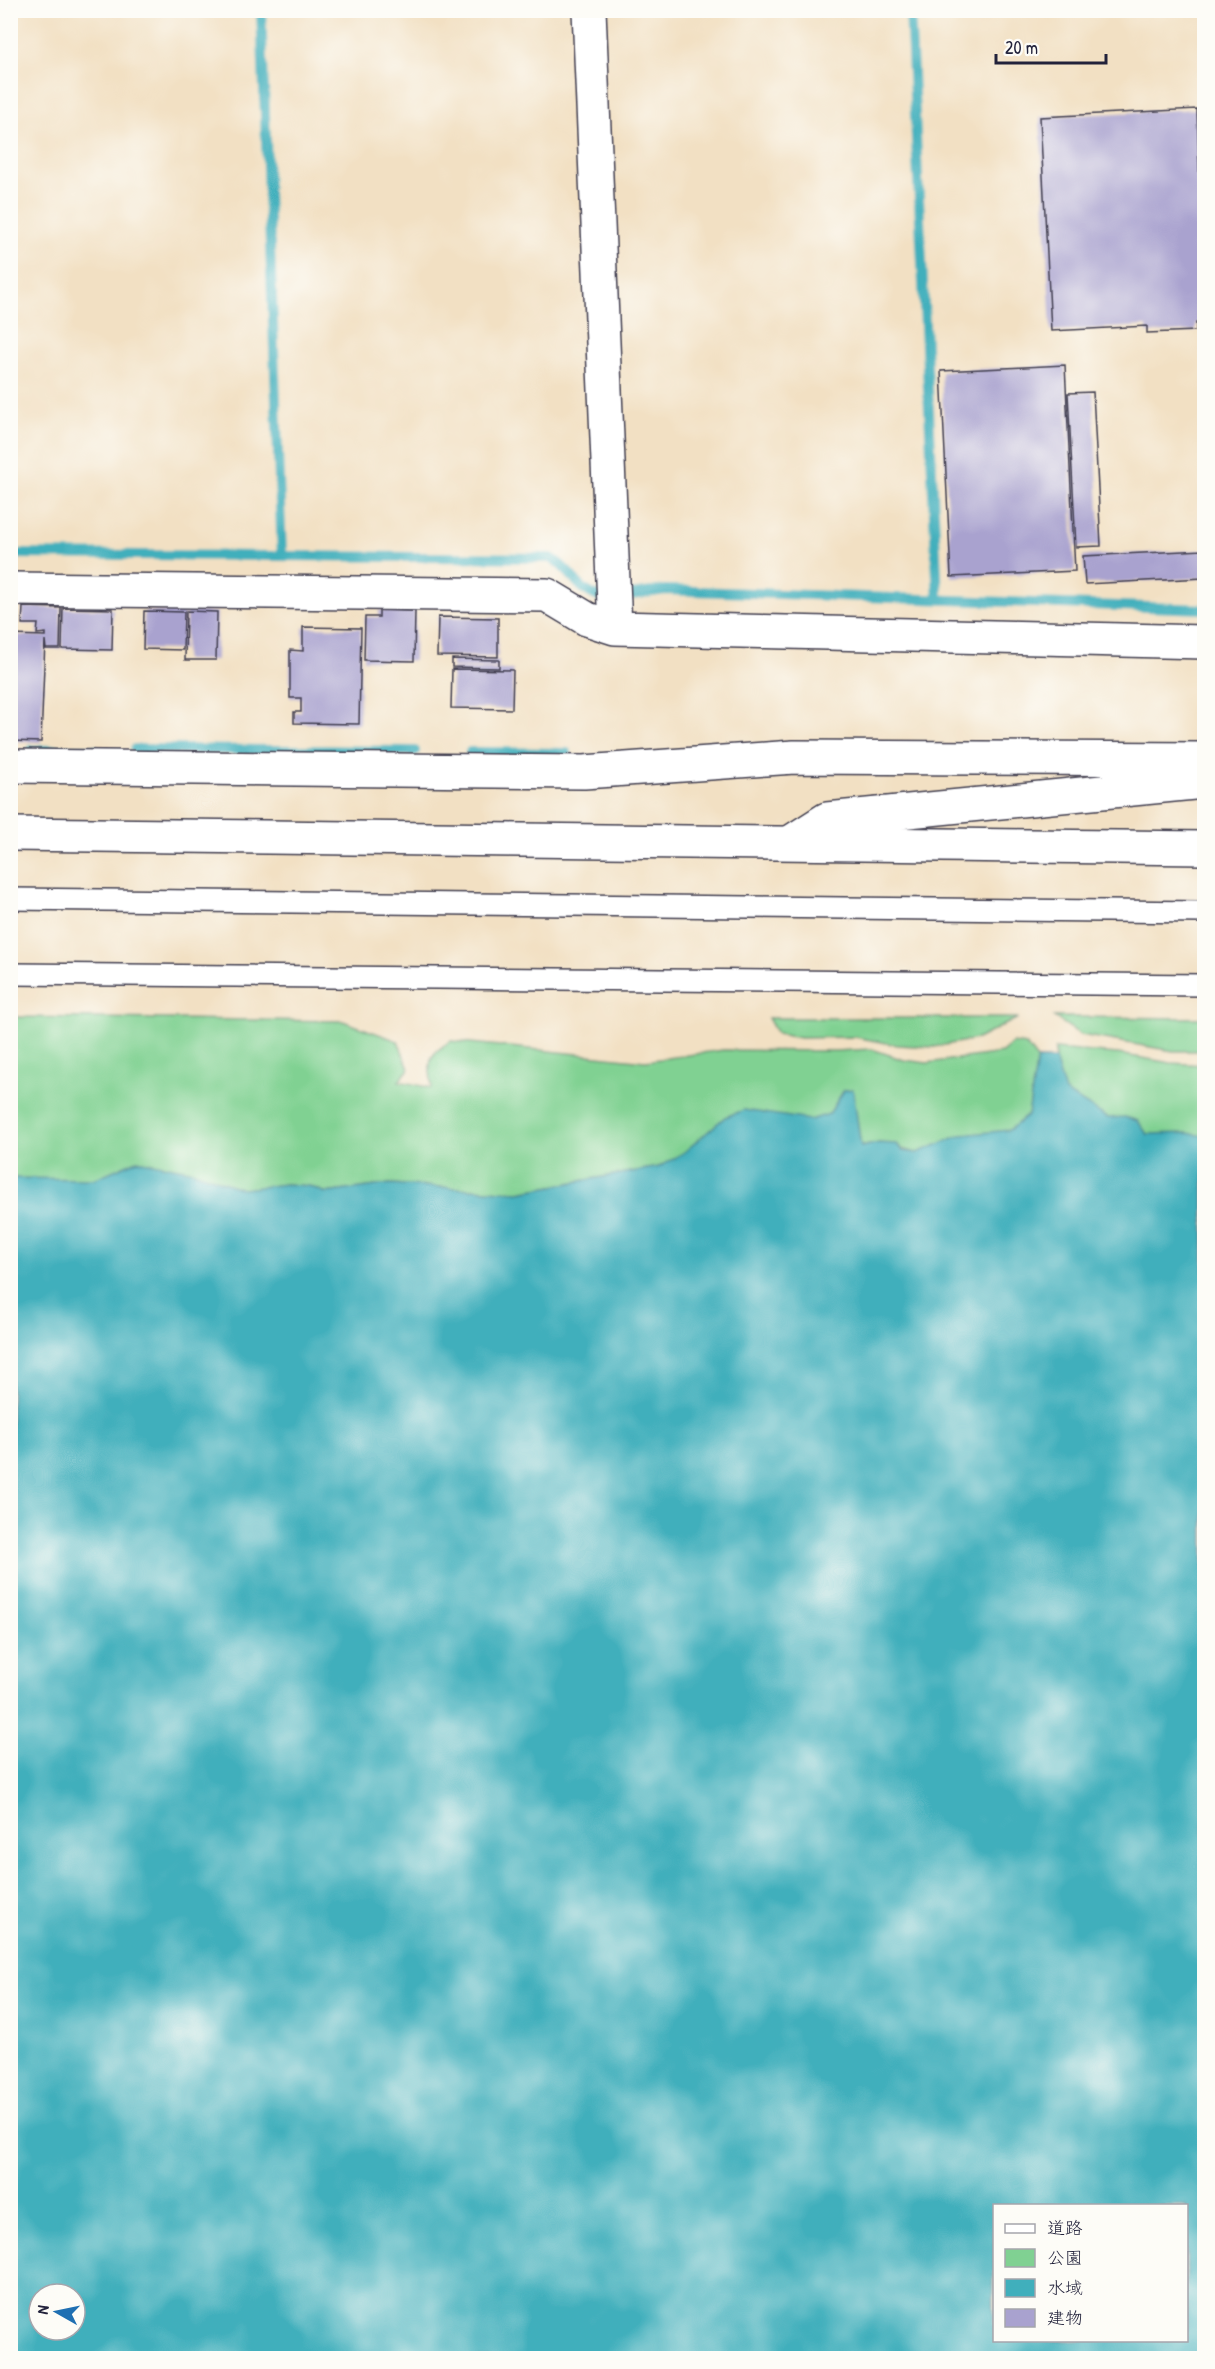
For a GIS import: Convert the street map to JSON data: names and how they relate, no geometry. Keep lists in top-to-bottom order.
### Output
{
  "legend": [
    "道路",
    "公園",
    "水域",
    "建物"
  ],
  "scale_bar": "20 m",
  "north": "left"
}
